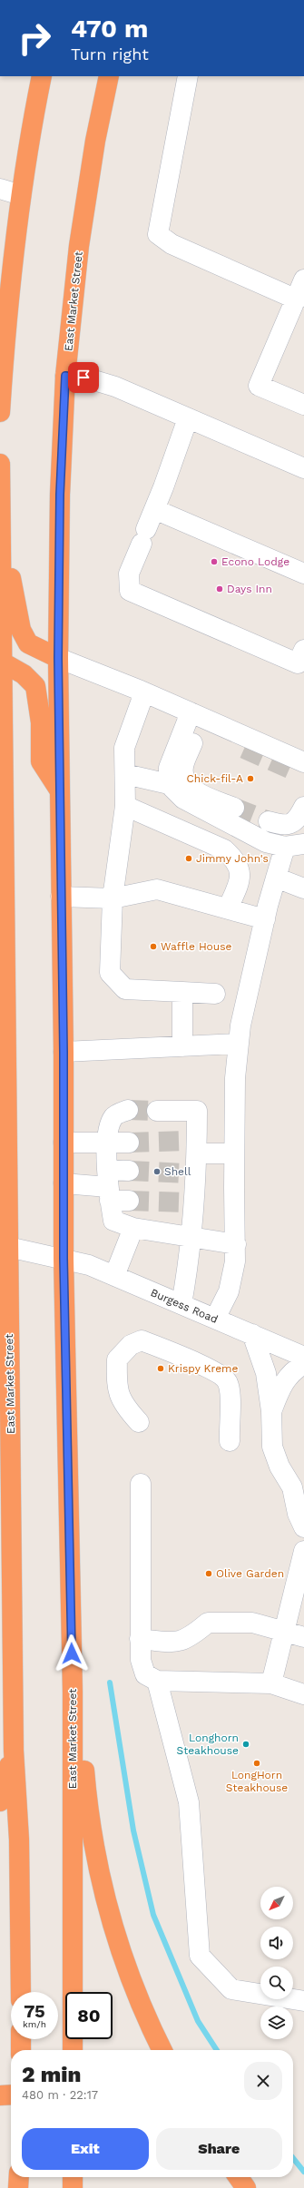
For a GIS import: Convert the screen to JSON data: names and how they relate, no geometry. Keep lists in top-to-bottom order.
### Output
{
  "streets": {
    "highway": ["East Market Street"],
    "street": ["Burgess Road"]
  },
  "crossings": [
    ["East Market Street", "Burgess Road"]
  ],
  "places": [
    "Econo Lodge",
    "Days Inn",
    "Chick-fil-A",
    "Jimmy John's",
    "Waffle House",
    "Shell",
    "Krispy Kreme",
    "Olive Garden",
    "Longhorn Steakhouse",
    "LongHorn Steakhouse"
  ],
  "north": "bottom left",
  "page": {
    "turn": ["470 m", "Turn right"],
    "speed": "75 km/h",
    "limit": "80",
    "heading": ["2 min", "480 m · 22:17"],
    "buttons": ["Exit", "Share"]
  }
}
